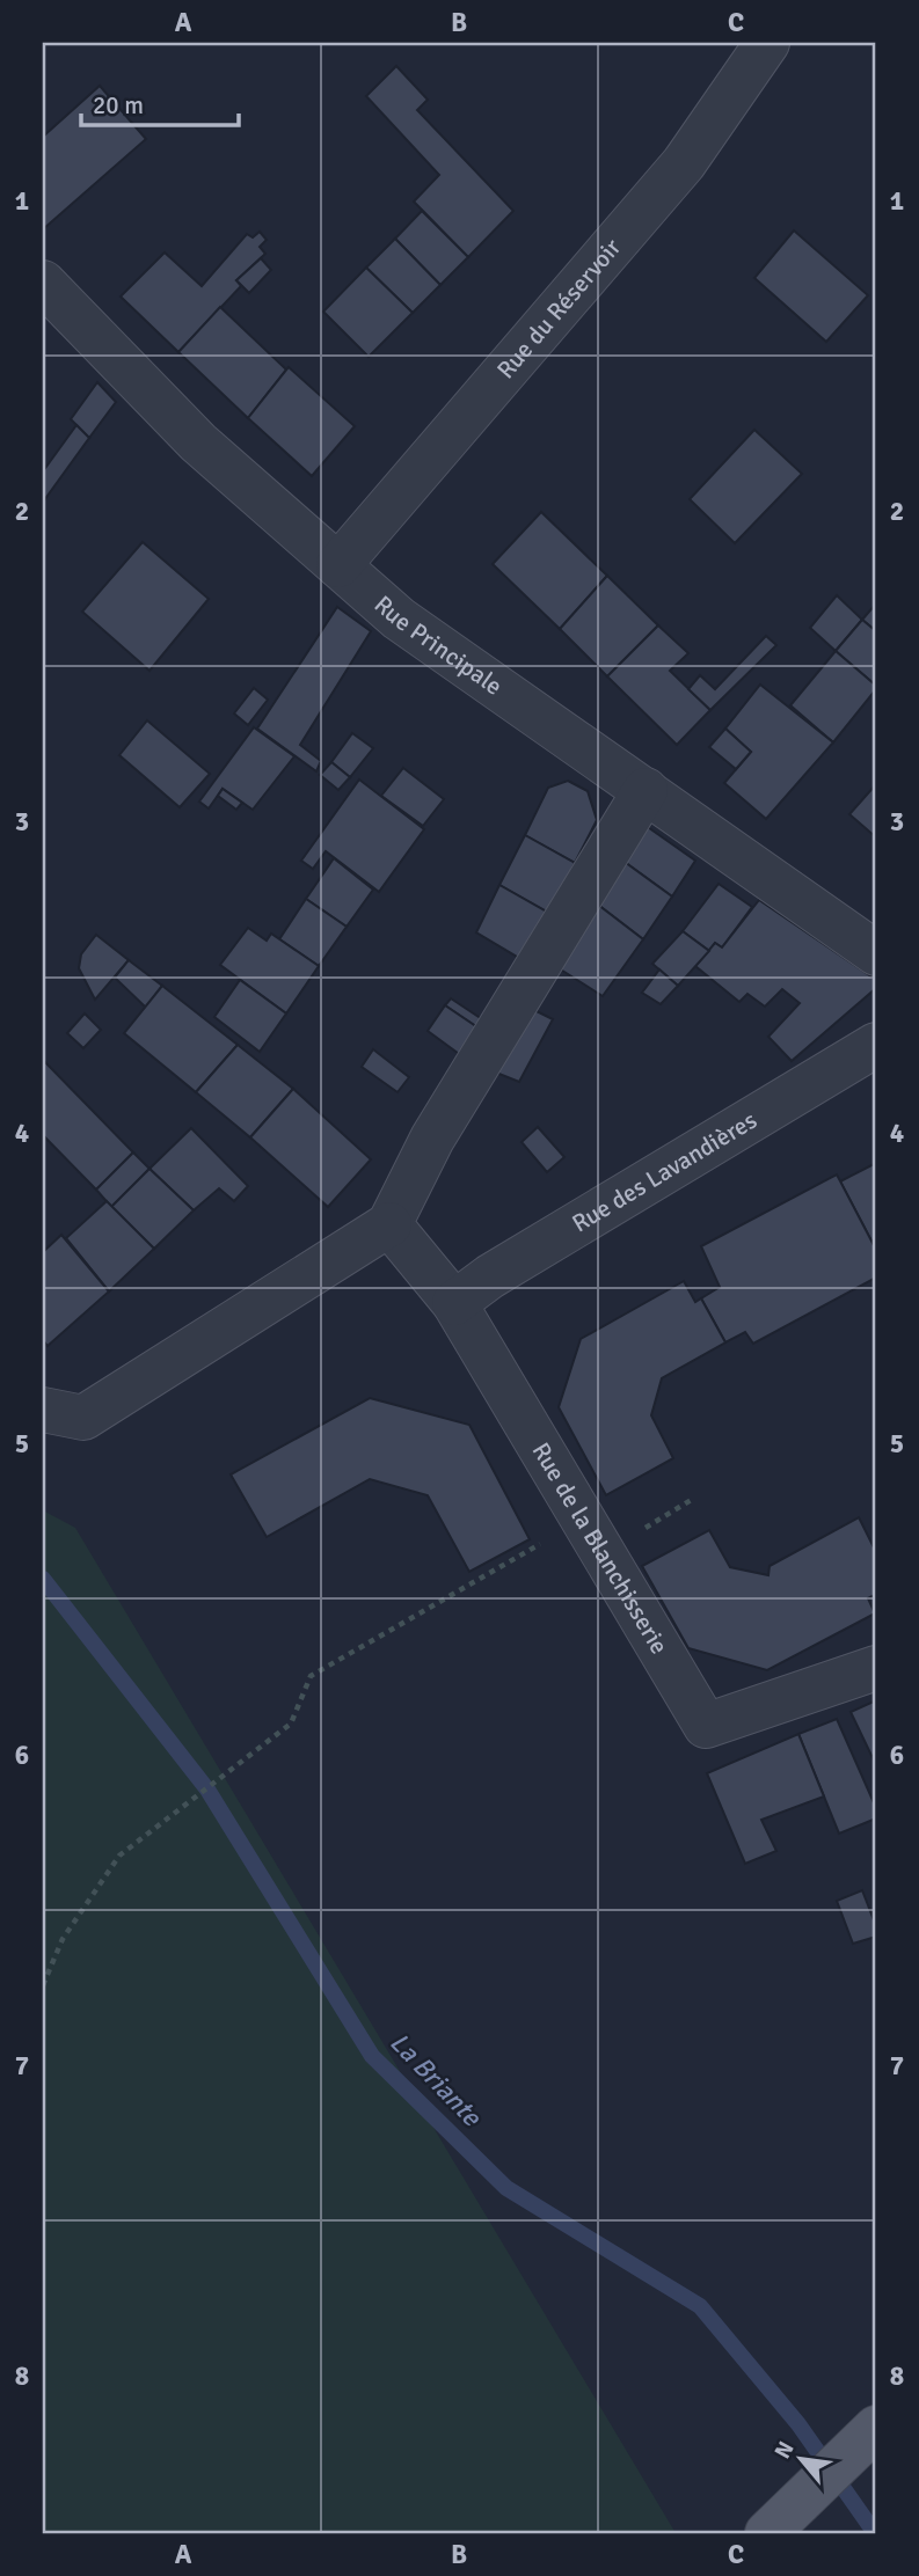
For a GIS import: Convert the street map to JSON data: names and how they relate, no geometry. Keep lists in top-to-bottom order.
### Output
{
  "streets": {
    "street": [
      "Rue du Réservoir",
      "Rue Principale",
      "Rue des Lavandières",
      "Rue de la Blanchisserie"
    ]
  },
  "crossings": [
    ["Rue du Réservoir", "Rue Principale"],
    ["Rue des Lavandières", "Rue de la Blanchisserie"]
  ],
  "water": ["La Briante"],
  "scale_bar": "20 m",
  "north": "top left",
  "grid": {
    "columns": ["A", "B", "C"],
    "rows": [
      "1",
      "2",
      "3",
      "4",
      "5",
      "6",
      "7",
      "8"
    ]
  }
}
